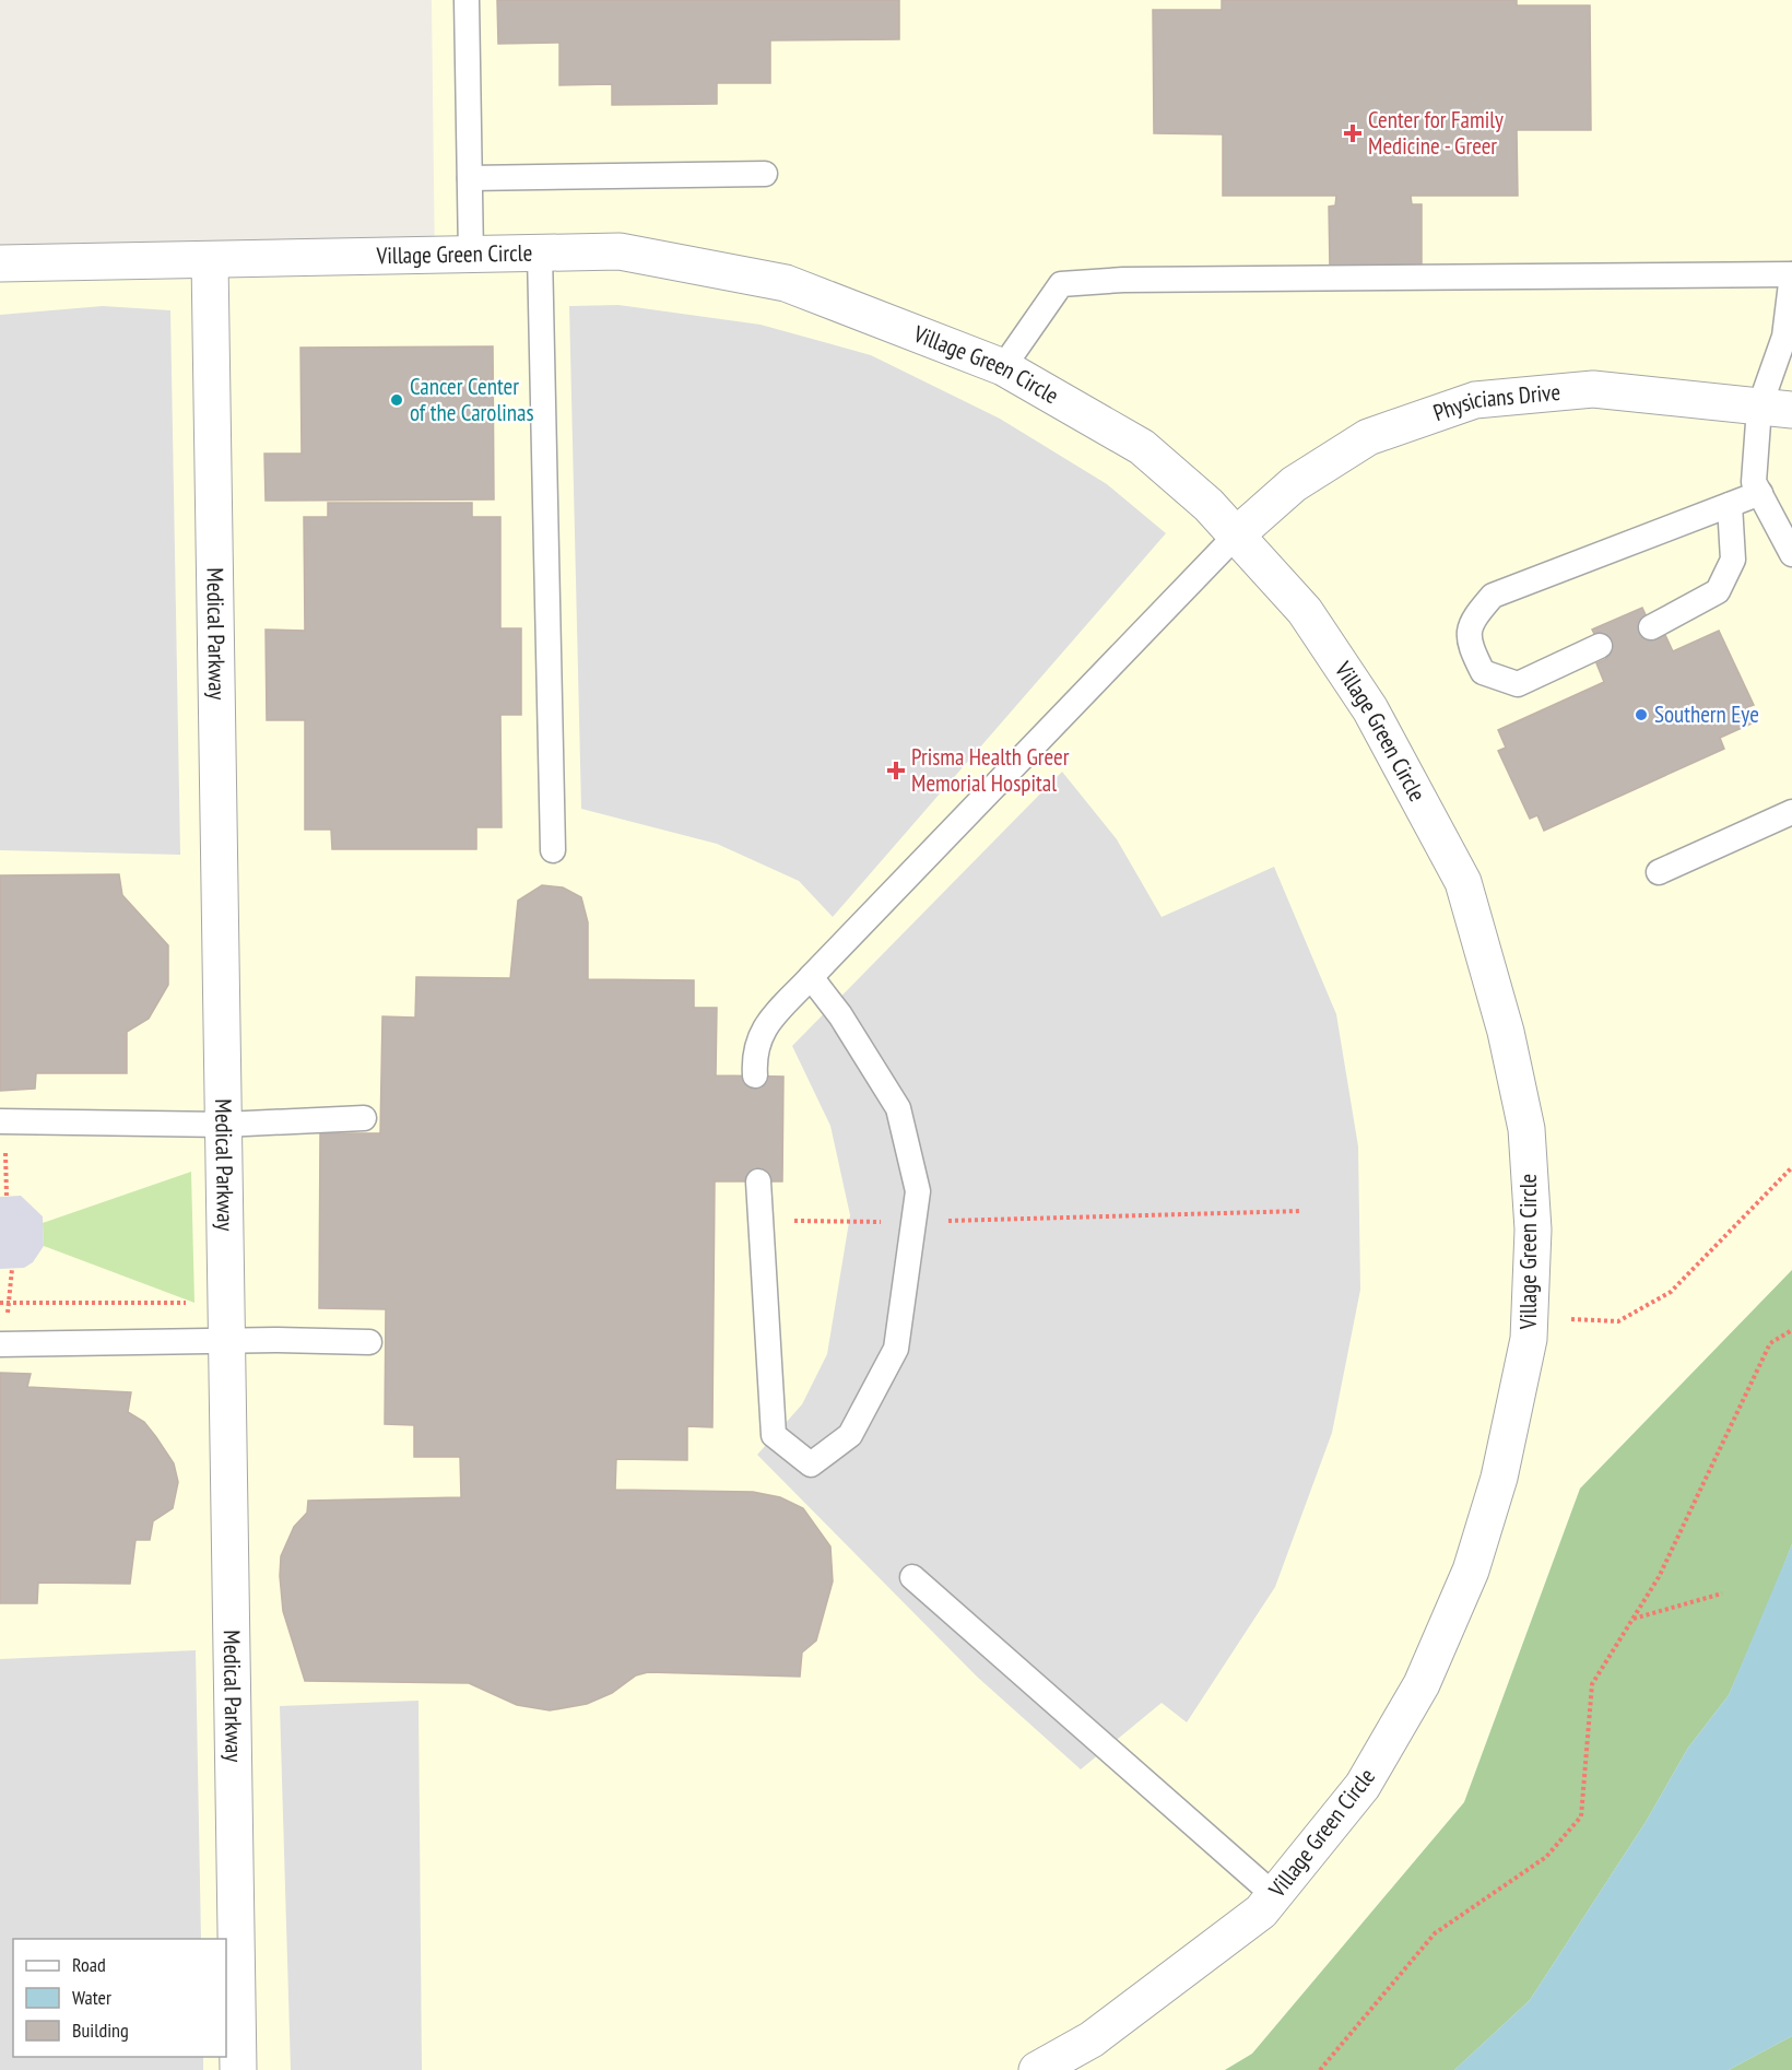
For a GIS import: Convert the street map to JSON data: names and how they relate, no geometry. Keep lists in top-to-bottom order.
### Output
{
  "streets": {
    "street": ["Village Green Circle", "Physicians Drive", "Medical Parkway"]
  },
  "crossings": [
    ["Village Green Circle", "Physicians Drive"],
    ["Village Green Circle", "Medical Parkway"]
  ],
  "places": {
    "health": ["Center for Family Medicine - Greer", "Prisma Health Greer Memorial Hospital"],
    "other": ["Cancer Center of the Carolinas", "Southern Eye"]
  },
  "legend": ["Road", "Water", "Building"]
}
